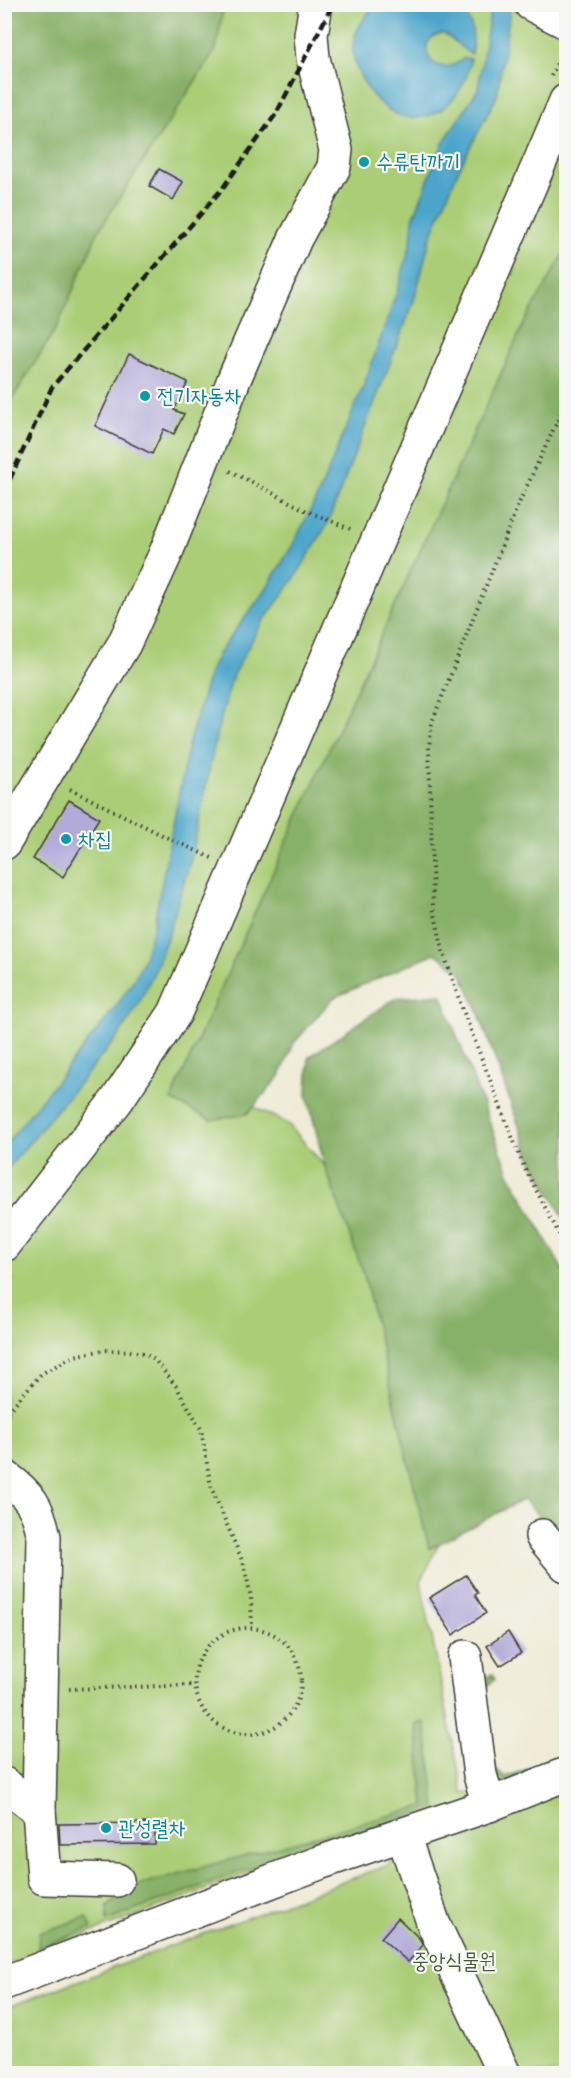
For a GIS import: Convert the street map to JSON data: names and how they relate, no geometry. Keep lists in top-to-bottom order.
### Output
{
  "parks": ["중앙식물원"],
  "places": [
    "수류탄까기",
    "전기자동차",
    "차집",
    "관성렬차"
  ]
}
